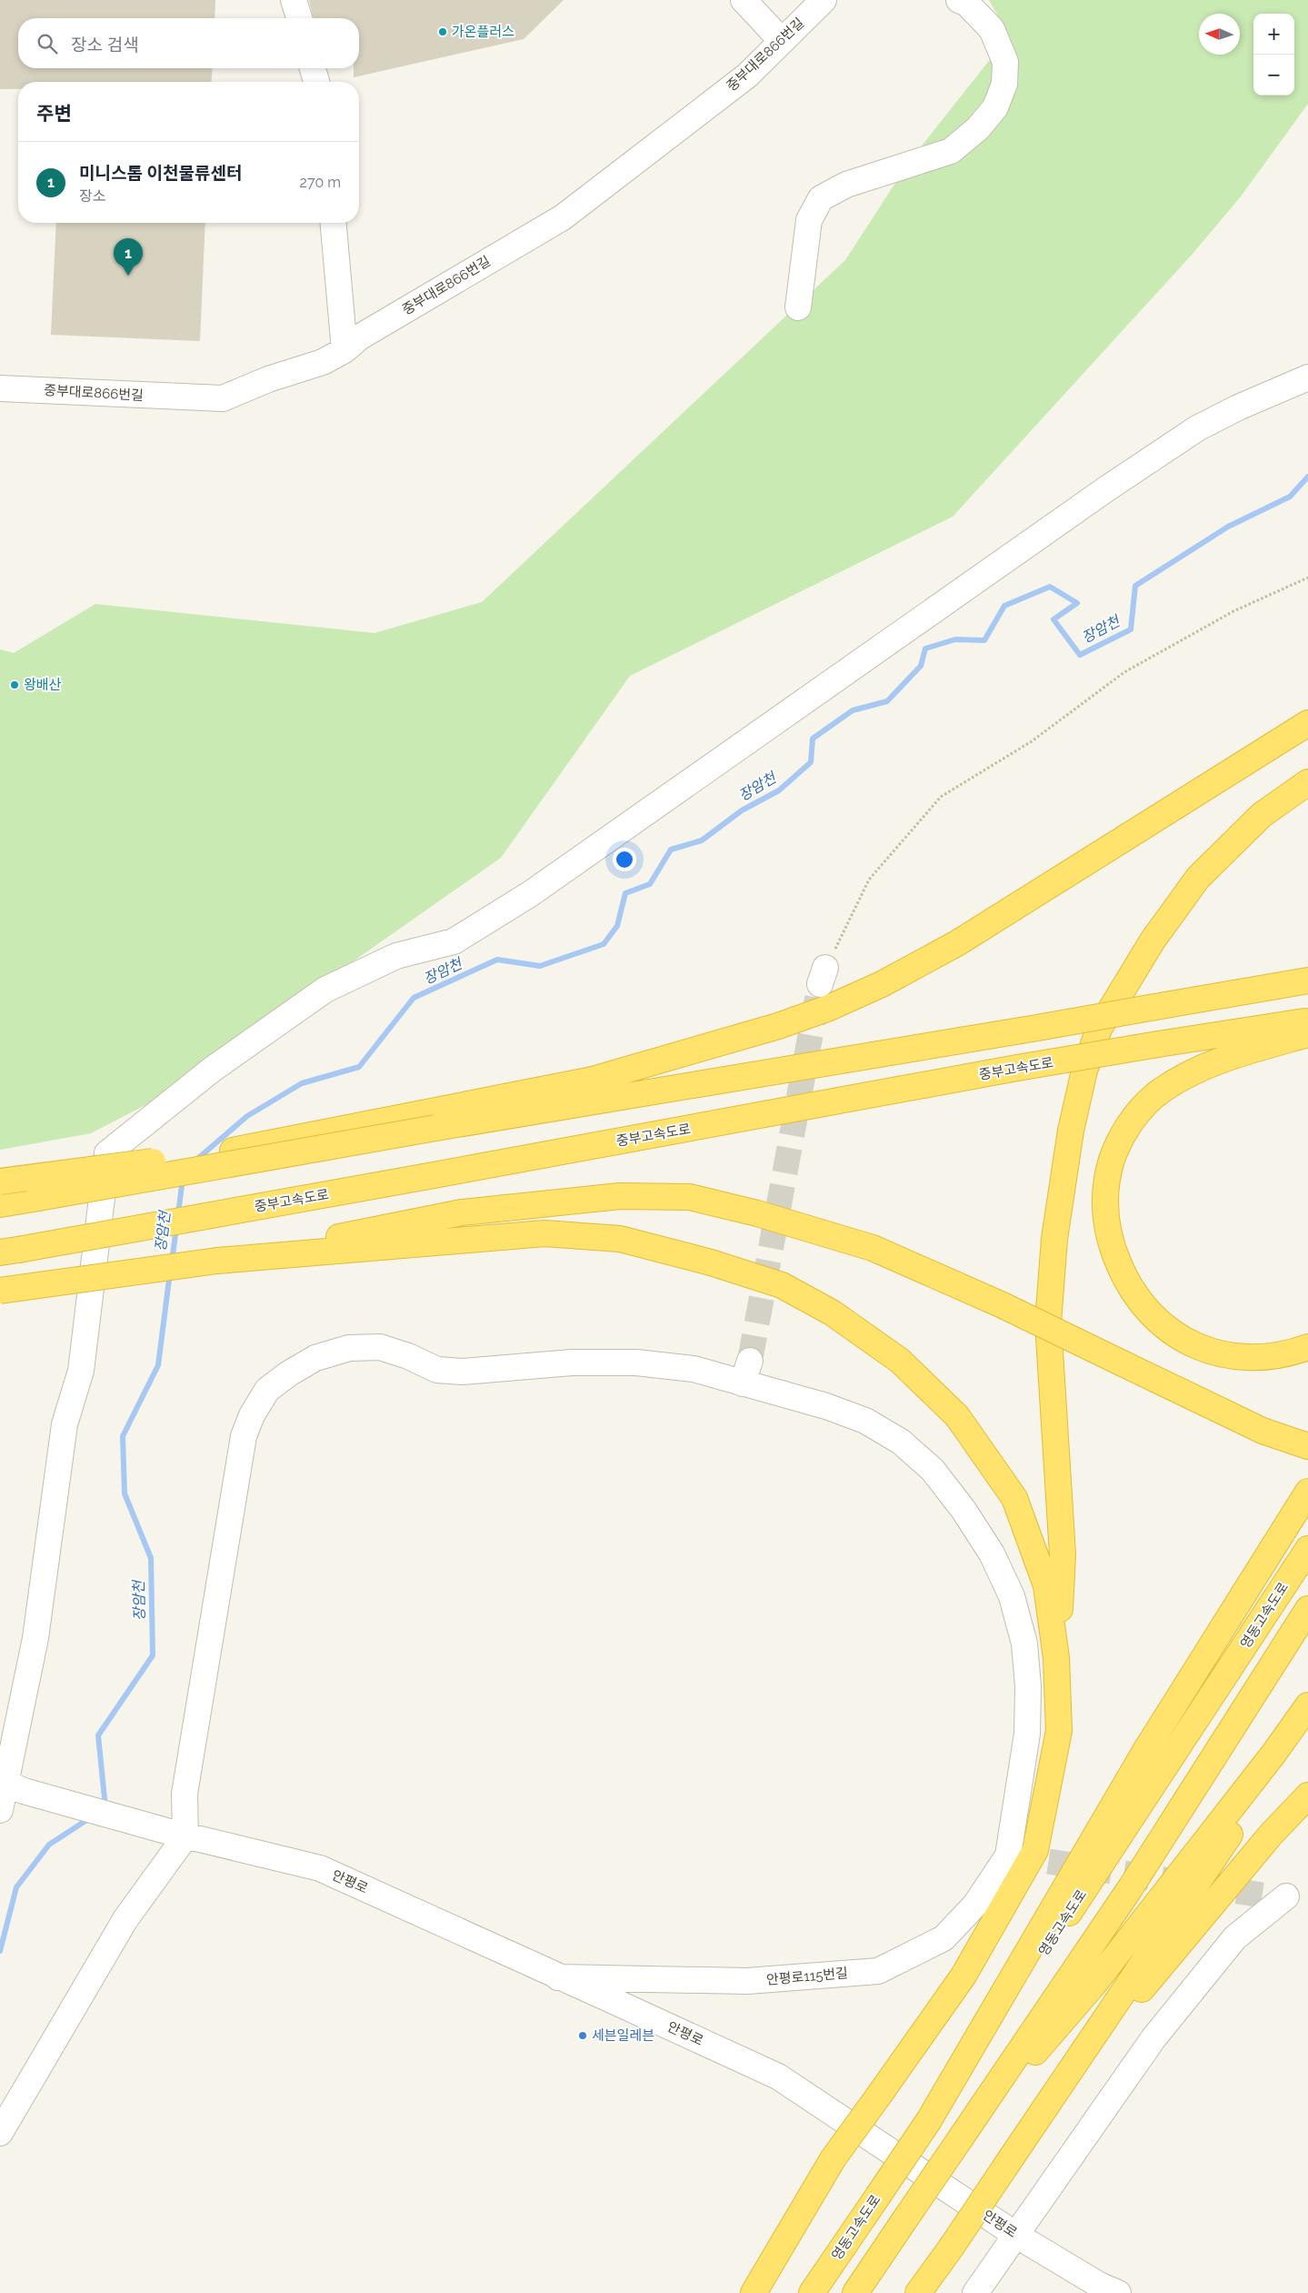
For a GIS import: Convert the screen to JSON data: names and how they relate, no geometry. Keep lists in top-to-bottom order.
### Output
{
  "streets": {
    "highway": ["중부고속도로", "영동고속도로"],
    "street": ["중부대로866번길", "안평로", "안평로115번길"]
  },
  "crossings": [
    ["안평로", "안평로115번길"]
  ],
  "water": ["장암천"],
  "places": ["가온플러스", "왕배산", "세븐일레븐"],
  "north": "left",
  "page": {
    "map_buttons": ["+", "−"],
    "search": "장소 검색",
    "heading": "주변",
    "list": [
      {
        "mark": "1",
        "name": "미니스톱 이천물류센터",
        "note": "장소",
        "value": "270 m"
      }
    ],
    "pins": "1"
  }
}
